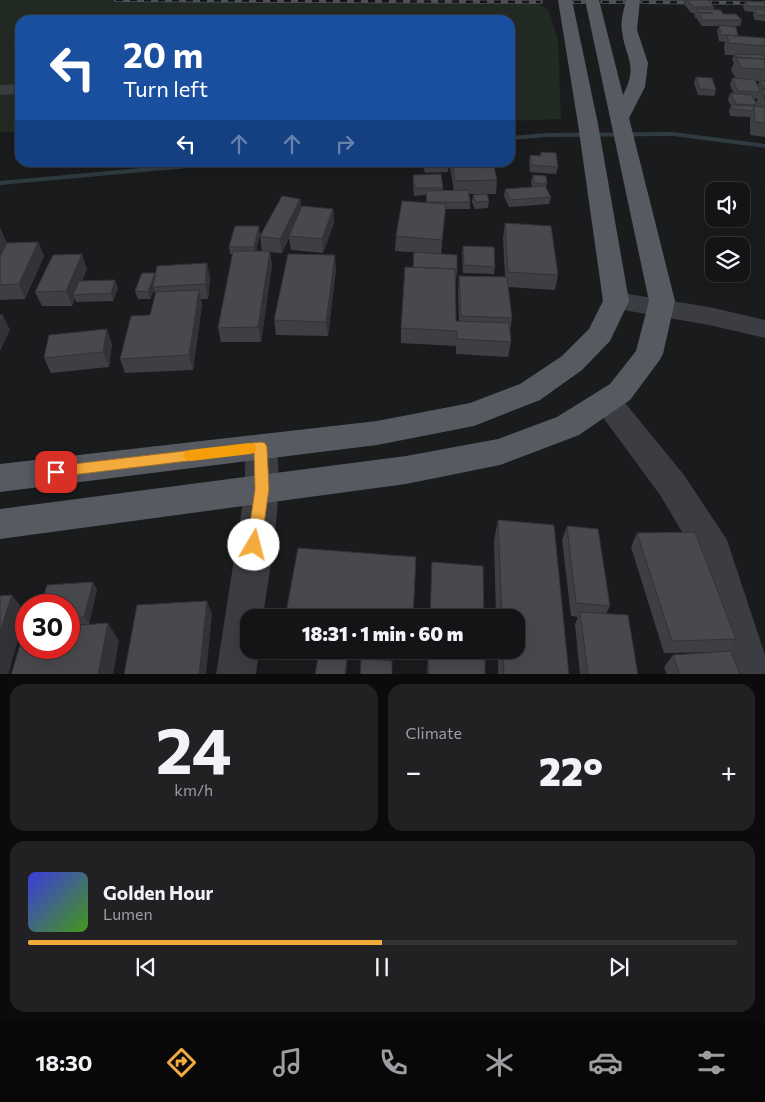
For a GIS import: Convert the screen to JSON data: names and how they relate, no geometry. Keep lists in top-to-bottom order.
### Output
{
  "page": {
    "turn": ["20 m", "Turn left"],
    "limit": "30",
    "trip": "18:31 · 1 min · 60 m",
    "tile": [
      ["24", "km/h"],
      "Climate"
    ],
    "heat": ["−", "22°", "+"],
    "song": ["Golden Hour", "Lumen"],
    "tabs": "18:30"
  }
}
